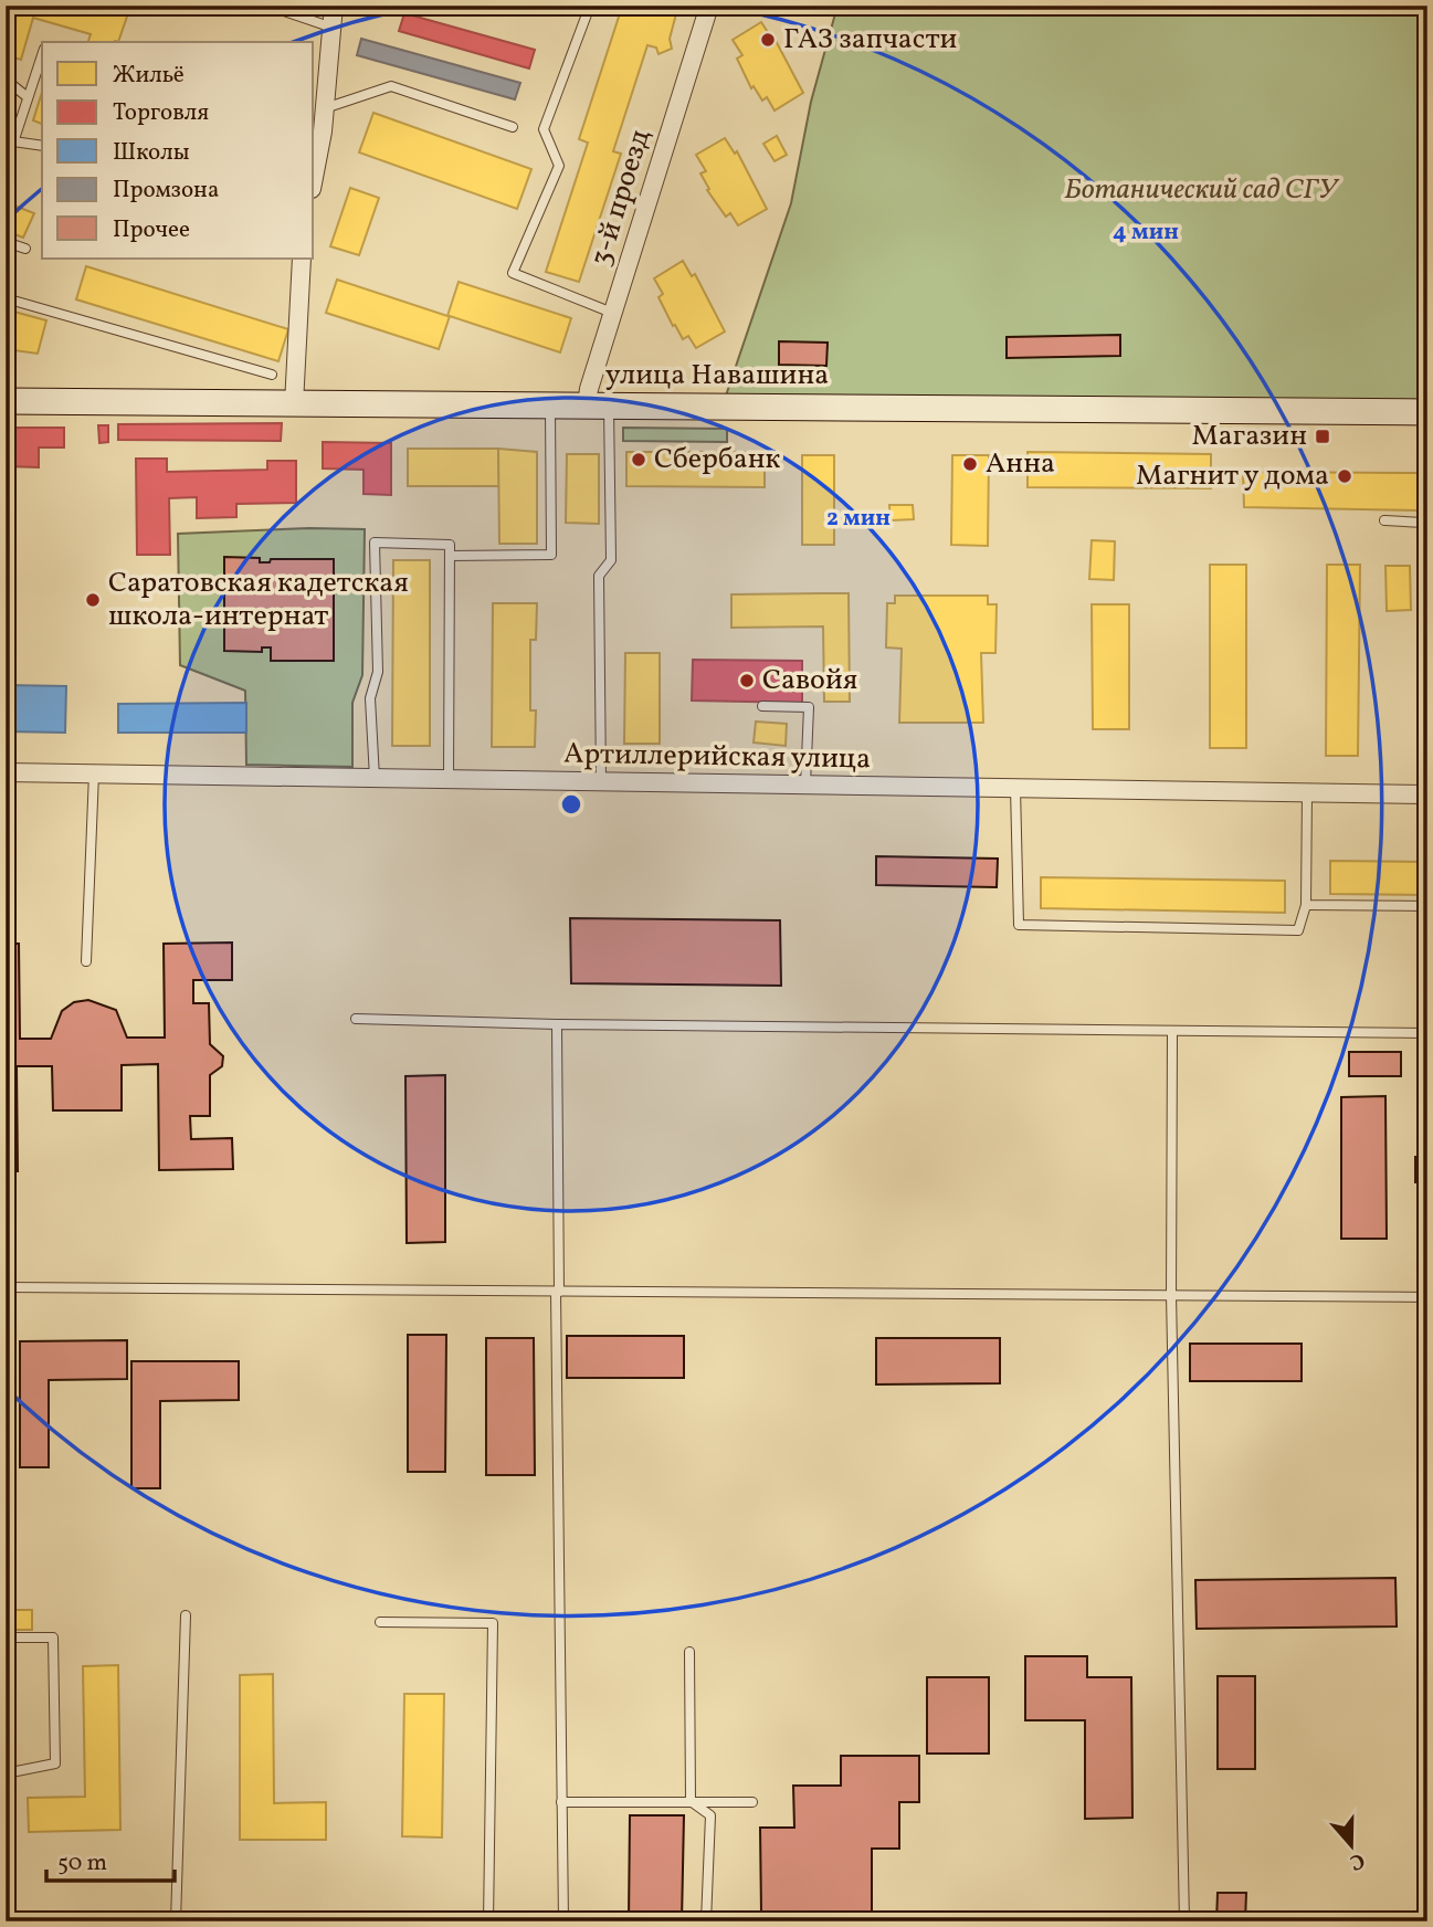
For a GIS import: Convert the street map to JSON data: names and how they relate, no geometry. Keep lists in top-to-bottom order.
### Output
{
  "streets": {
    "main road": ["улица Навашина"],
    "street": ["3-й проезд", "Артиллерийская улица"]
  },
  "crossings": [
    ["3-й проезд", "улица Навашина"]
  ],
  "parks": ["Ботанический сад СГУ"],
  "places": {
    "other": [
      "ГАЗ запчасти",
      "Сбербанк",
      "Анна",
      "Магнит у дома",
      "Саратовская кадетская школа-интернат",
      "Савойя"
    ],
    "transit": ["Магазин"]
  },
  "legend": [
    "Жильё",
    "Торговля",
    "Школы",
    "Промзона",
    "Прочее"
  ],
  "scale_bar": "50 m",
  "north": "bottom",
  "rings": ["4 мин", "2 мин"]
}
